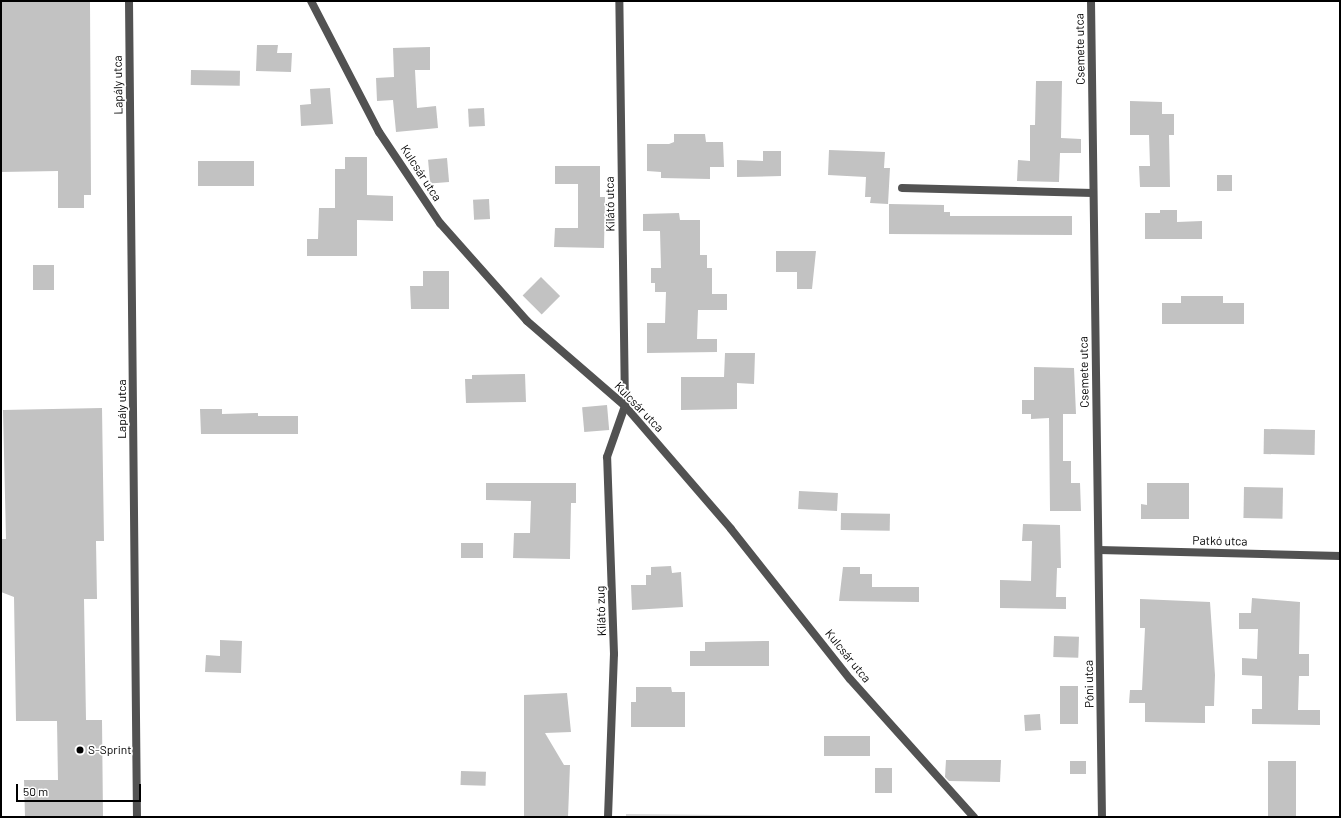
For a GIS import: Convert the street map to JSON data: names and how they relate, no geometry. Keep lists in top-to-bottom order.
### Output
{
  "streets": {
    "street": [
      "Csemete utca",
      "Lapály utca",
      "Kulcsár utca",
      "Kilátó utca",
      "Patkó utca",
      "Kilátó zug",
      "Póni utca"
    ]
  },
  "crossings": [
    ["Csemete utca", "Patkó utca"],
    ["Csemete utca", "Póni utca"],
    ["Kulcsár utca", "Kilátó utca"],
    ["Kulcsár utca", "Kilátó zug"],
    ["Kilátó utca", "Kilátó zug"],
    ["Patkó utca", "Póni utca"]
  ],
  "places": ["S-Sprint"],
  "scale_bar": "50 m"
}
